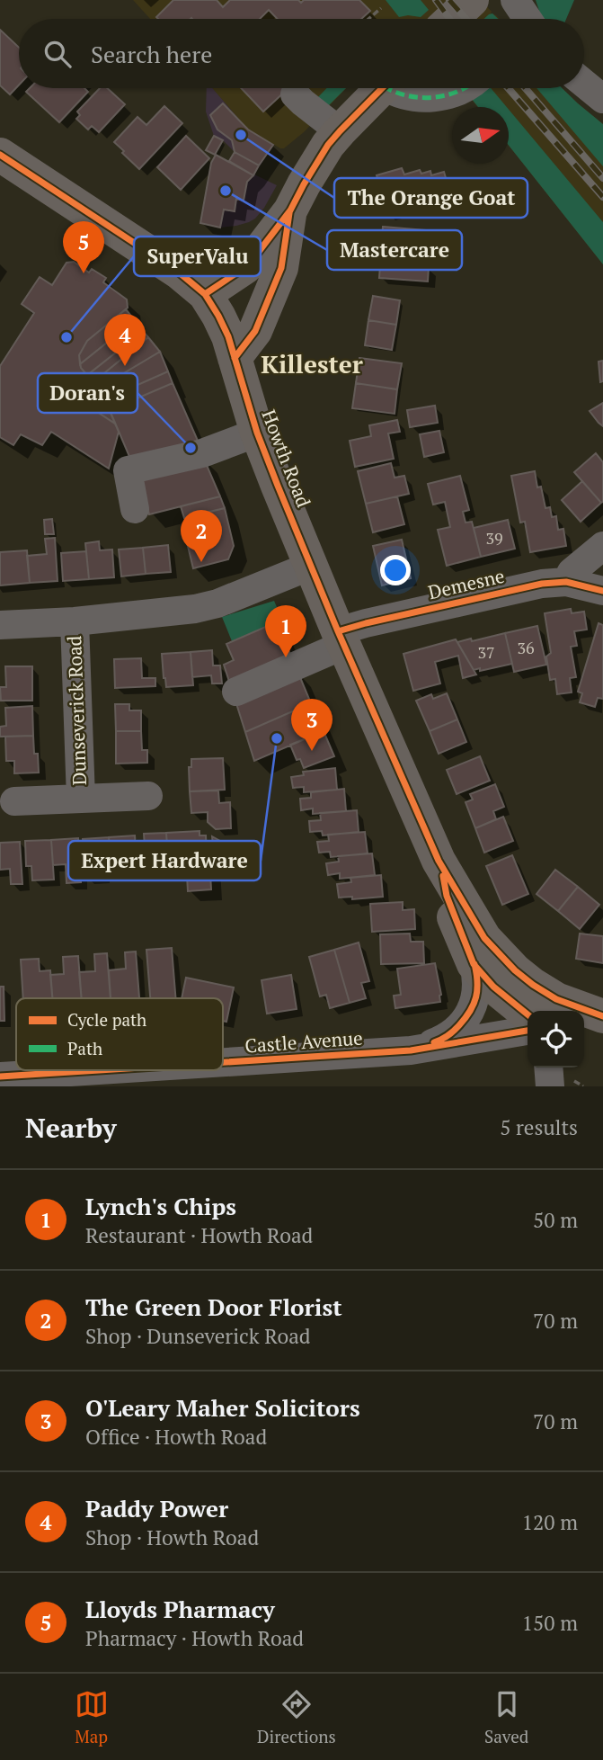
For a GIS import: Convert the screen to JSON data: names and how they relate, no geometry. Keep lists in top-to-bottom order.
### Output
{
  "streets": {
    "main road": ["Howth Road"],
    "street": ["Demesne", "Dunseverick Road", "Castle Avenue"]
  },
  "crossings": [
    ["Howth Road", "Demesne"],
    ["Howth Road", "Dunseverick Road"]
  ],
  "districts": ["Killester"],
  "places": [
    "The Orange Goat",
    "Mastercare",
    "SuperValu",
    "Doran's",
    "Expert Hardware"
  ],
  "house_numbers": ["39", "36", "37"],
  "legend": ["Cycle path", "Path"],
  "north": "right",
  "page": {
    "search": "Search here",
    "pins": [
      "5",
      "4",
      "2",
      "1",
      "3"
    ],
    "heading": ["Nearby", "5 results"],
    "list": [
      {
        "mark": "1",
        "name": "Lynch's Chips",
        "note": "Restaurant · Howth Road",
        "value": "50 m"
      },
      {
        "mark": "2",
        "name": "The Green Door Florist",
        "note": "Shop · Dunseverick Road",
        "value": "70 m"
      },
      {
        "mark": "3",
        "name": "O'Leary Maher Solicitors",
        "note": "Office · Howth Road",
        "value": "70 m"
      },
      {
        "mark": "4",
        "name": "Paddy Power",
        "note": "Shop · Howth Road",
        "value": "120 m"
      },
      {
        "mark": "5",
        "name": "Lloyds Pharmacy",
        "note": "Pharmacy · Howth Road",
        "value": "150 m"
      }
    ],
    "nav": ["Map", "Directions", "Saved"]
  }
}
